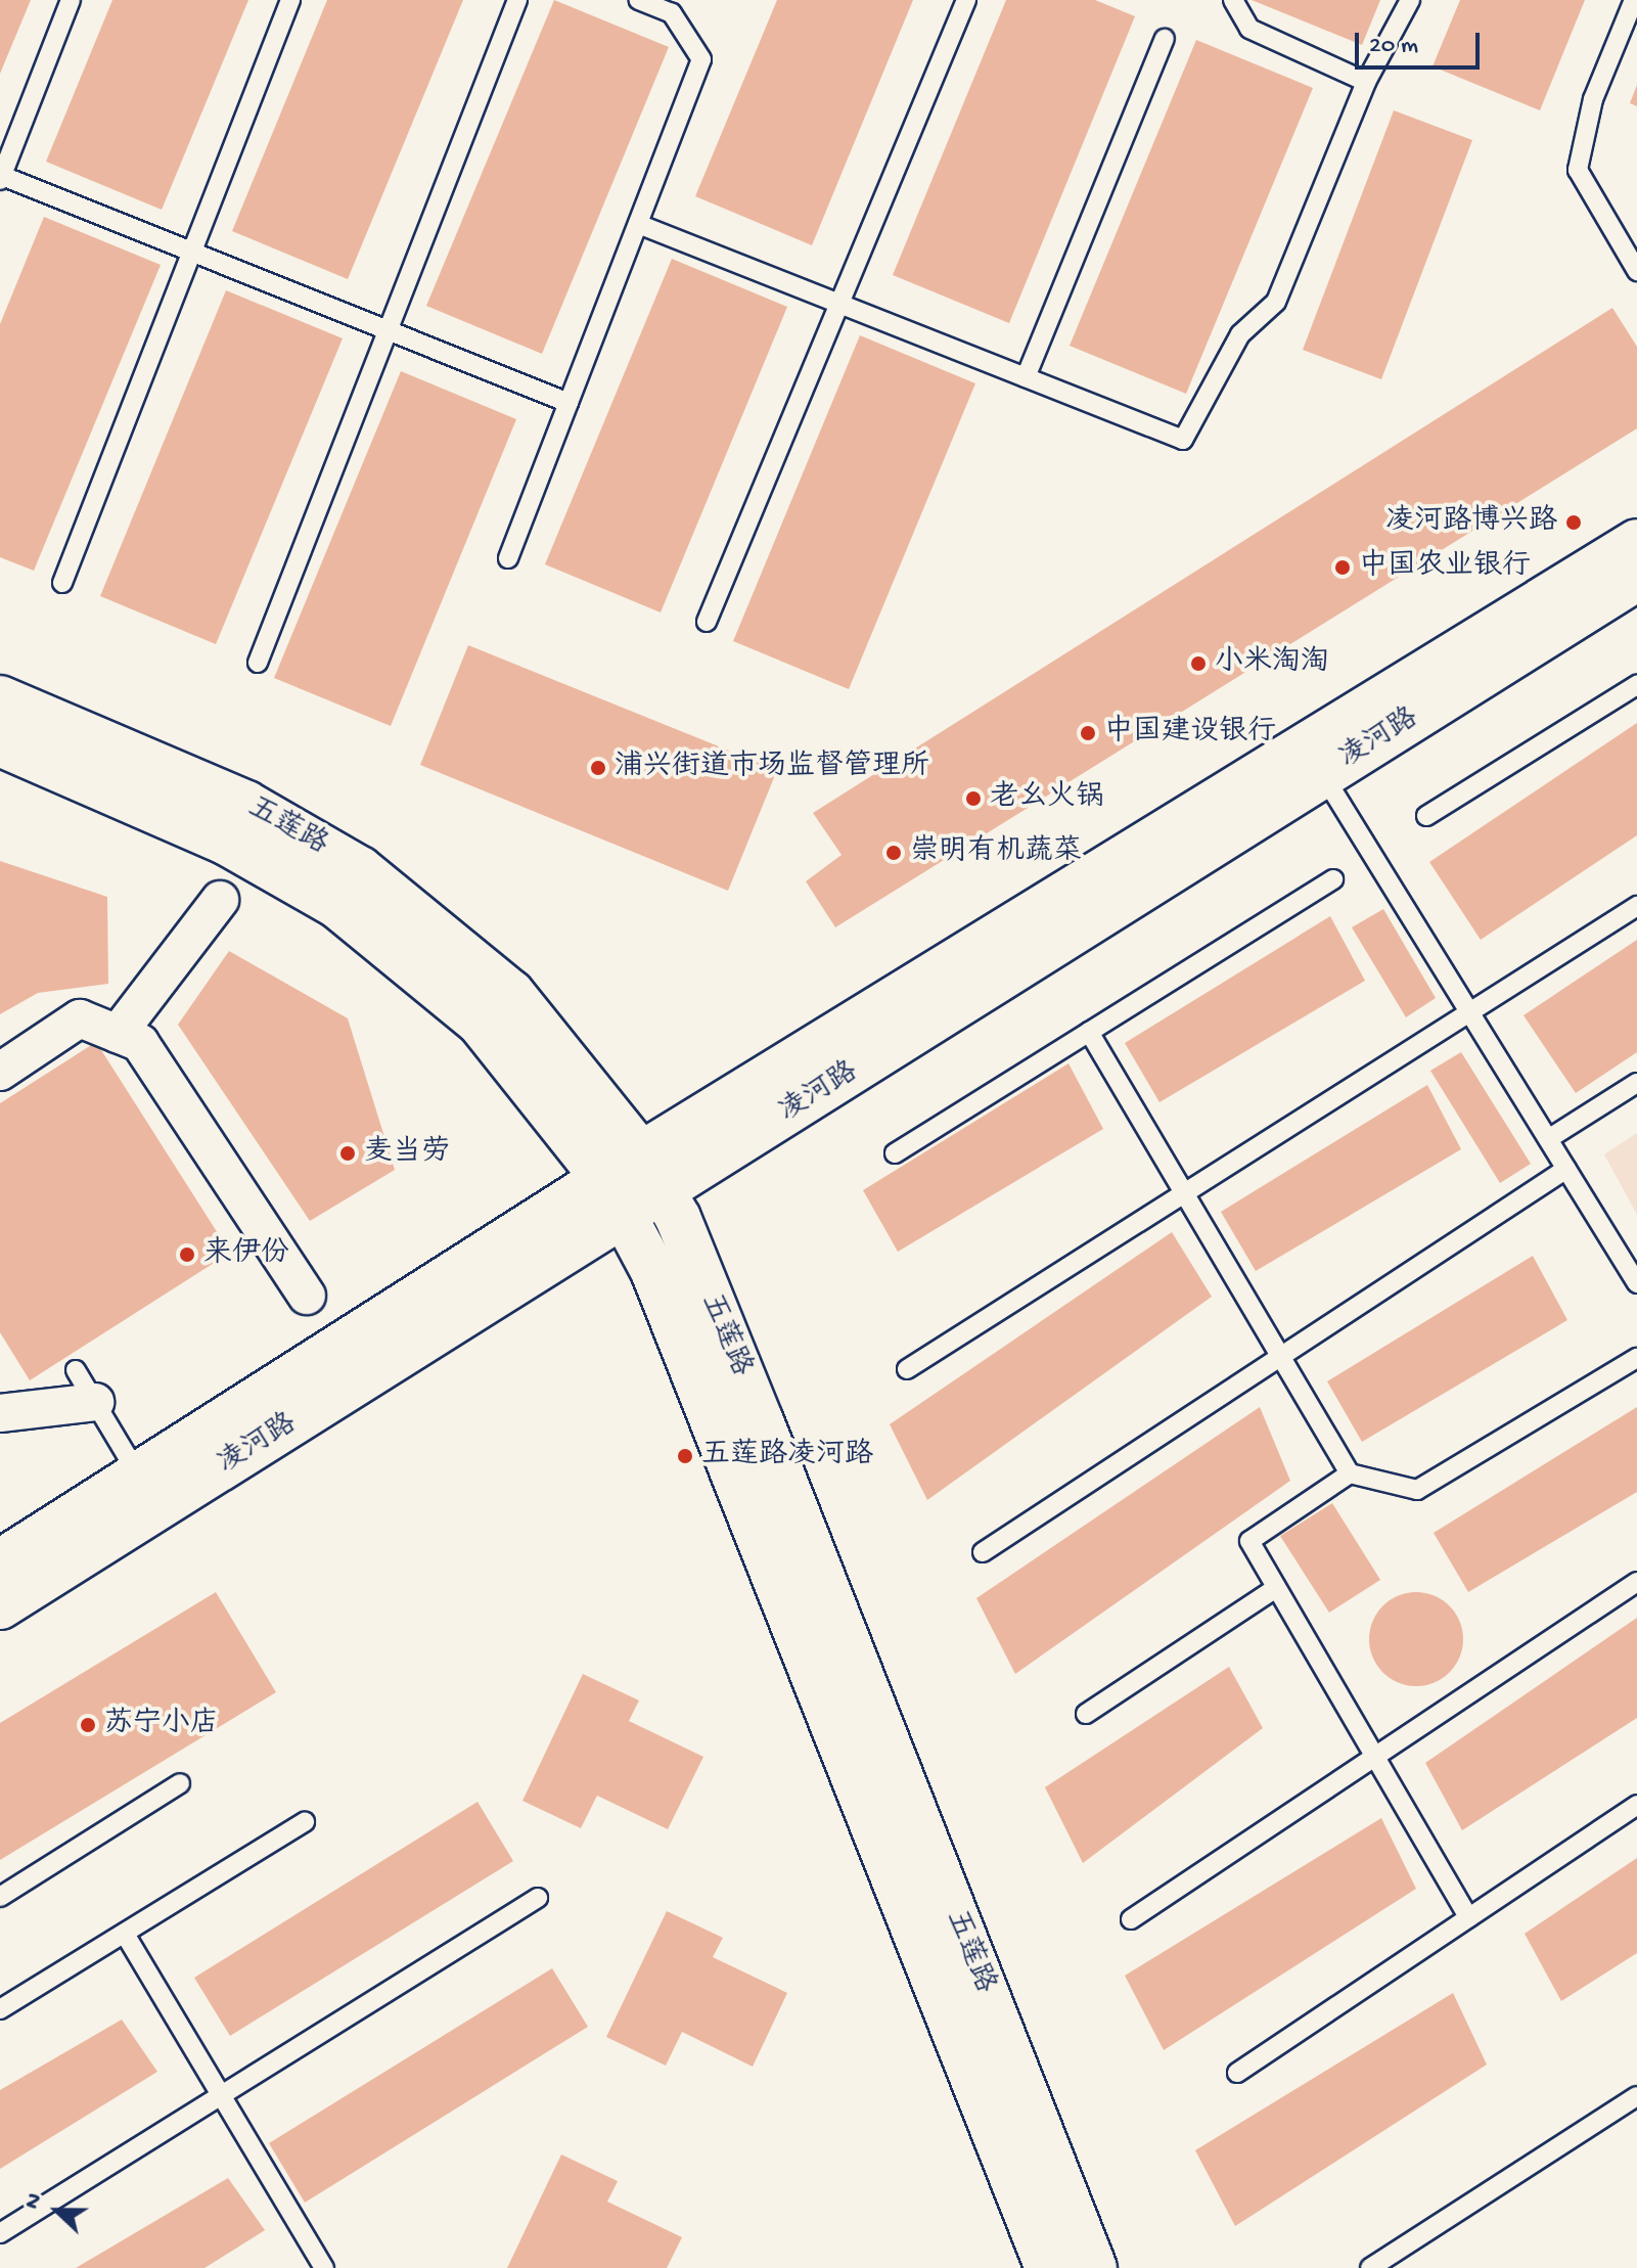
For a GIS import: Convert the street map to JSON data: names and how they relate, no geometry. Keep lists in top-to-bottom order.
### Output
{
  "streets": {
    "street": ["凌河路", "五莲路"]
  },
  "crossings": [
    ["凌河路", "五莲路"]
  ],
  "places": [
    "凌河路博兴路",
    "中国农业银行",
    "小米淘淘",
    "中国建设银行",
    "浦兴街道市场监督管理所",
    "老幺火锅",
    "崇明有机蔬菜",
    "麦当劳",
    "来伊份",
    "五莲路凌河路",
    "苏宁小店"
  ],
  "scale_bar": "20 m",
  "north": "left"
}
